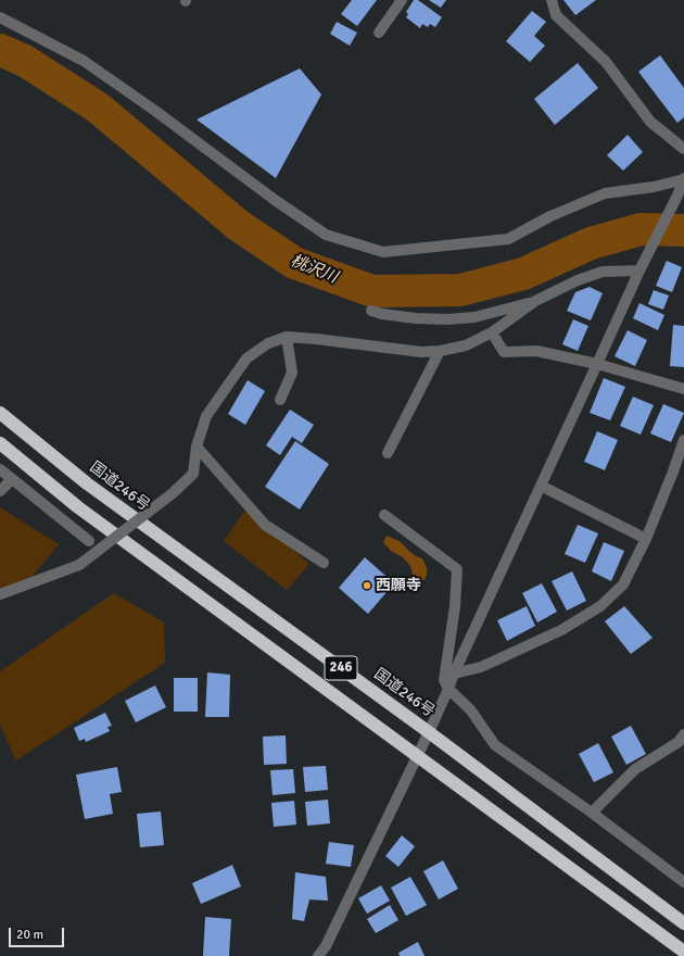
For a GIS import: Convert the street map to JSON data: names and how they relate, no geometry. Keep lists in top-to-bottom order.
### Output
{
  "streets": {
    "highway": ["国道246号", "246"]
  },
  "water": ["桃沢川"],
  "places": ["西願寺"],
  "scale_bar": "20 m"
}
